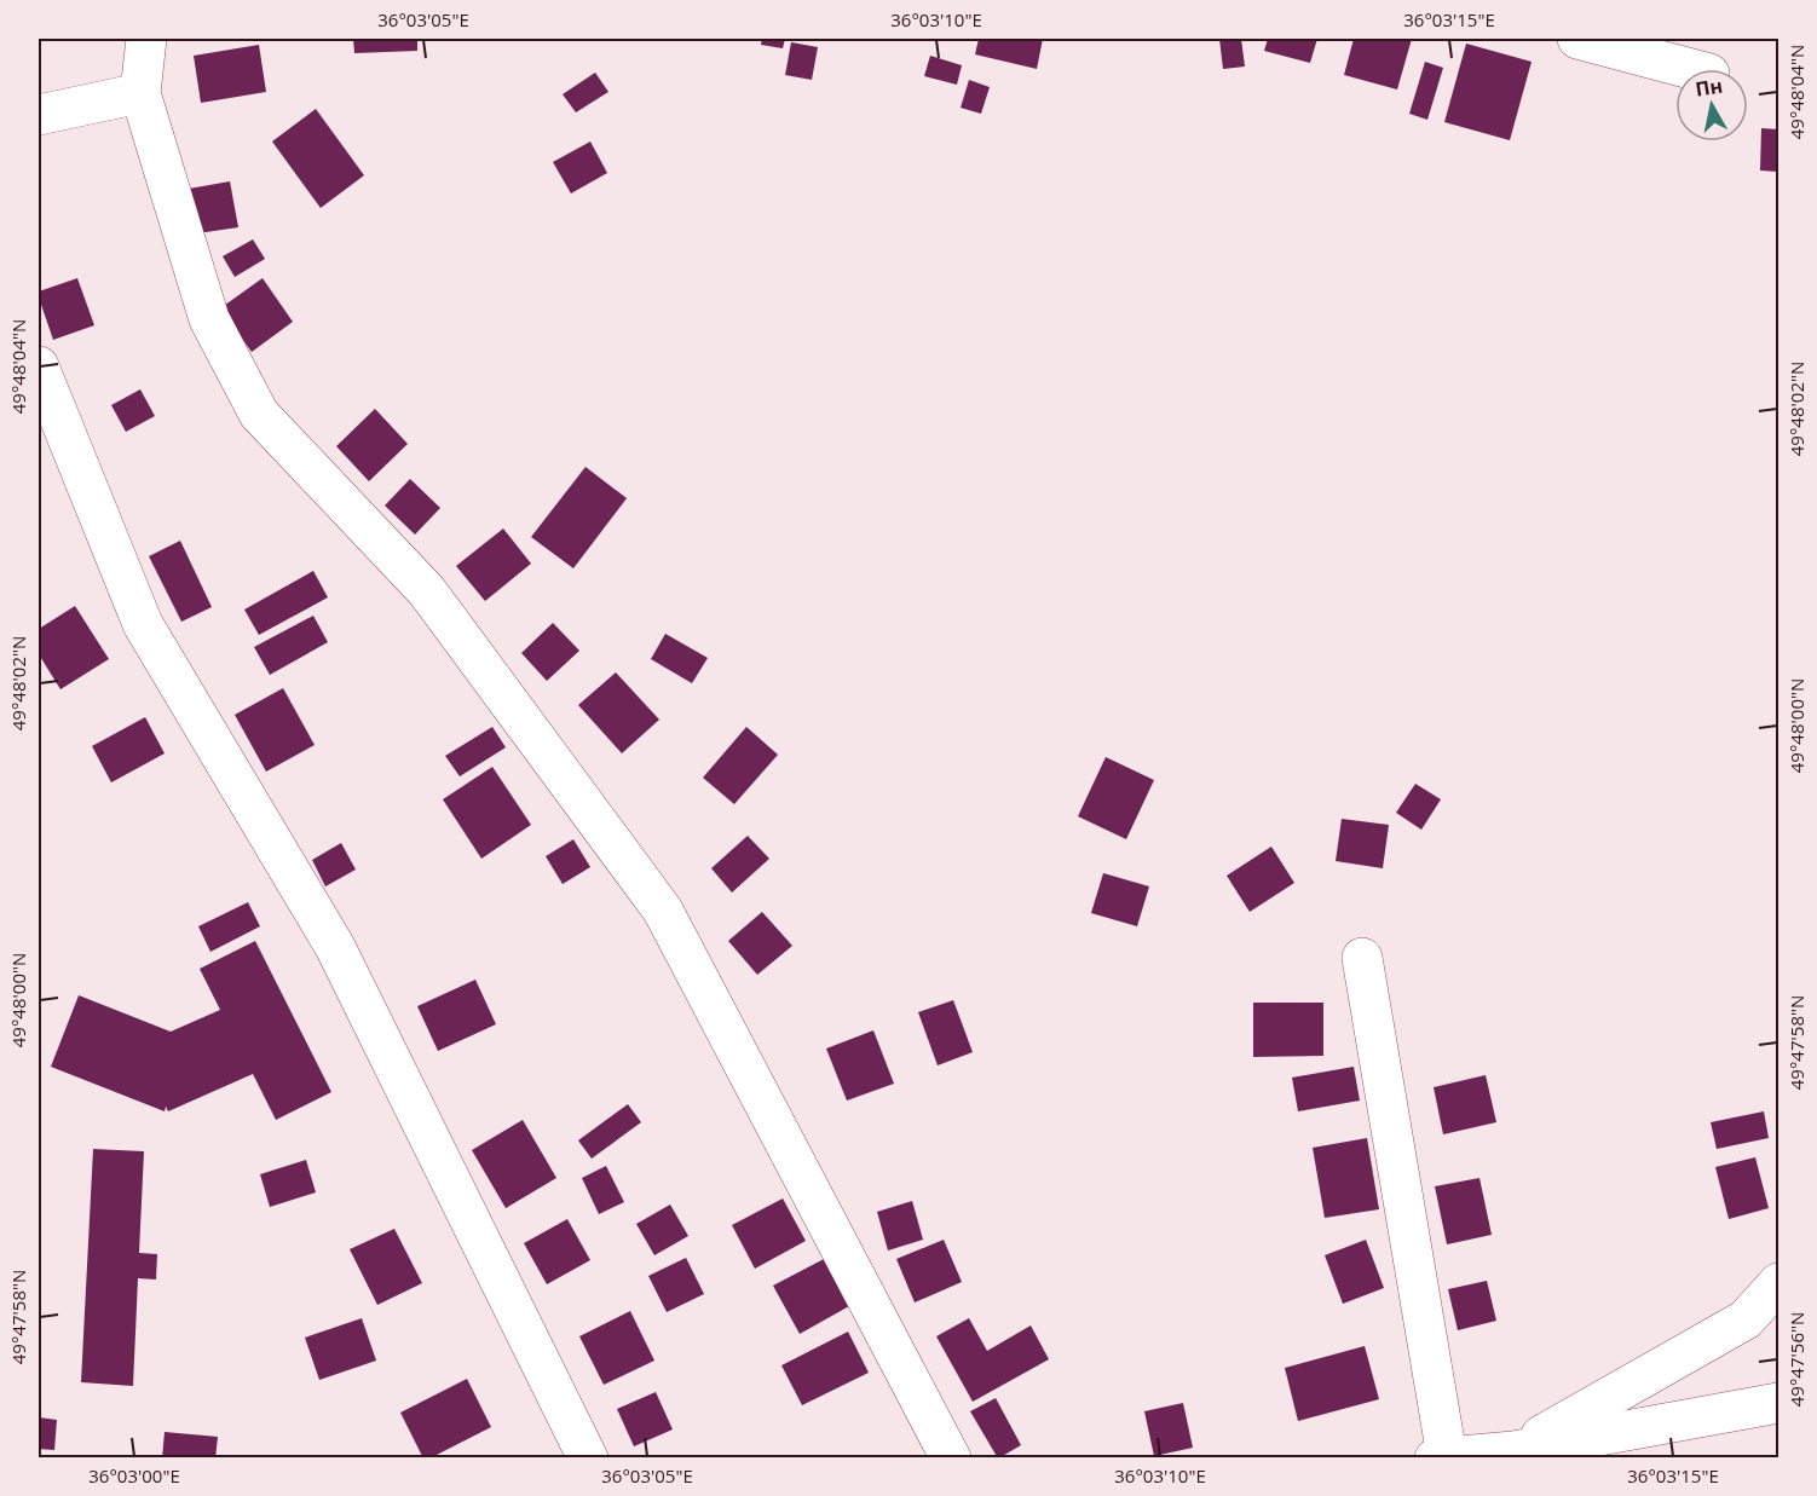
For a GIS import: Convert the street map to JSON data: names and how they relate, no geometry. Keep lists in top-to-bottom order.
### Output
{
  "north": "top",
  "coordinates": [
    "36°03'05\"E",
    "36°03'10\"E",
    "36°03'15\"E",
    "49°48'04\"N",
    "49°48'02\"N",
    "49°48'00\"N",
    "49°47'58\"N",
    "49°47'56\"N",
    "36°03'00\"E"
  ]
}
